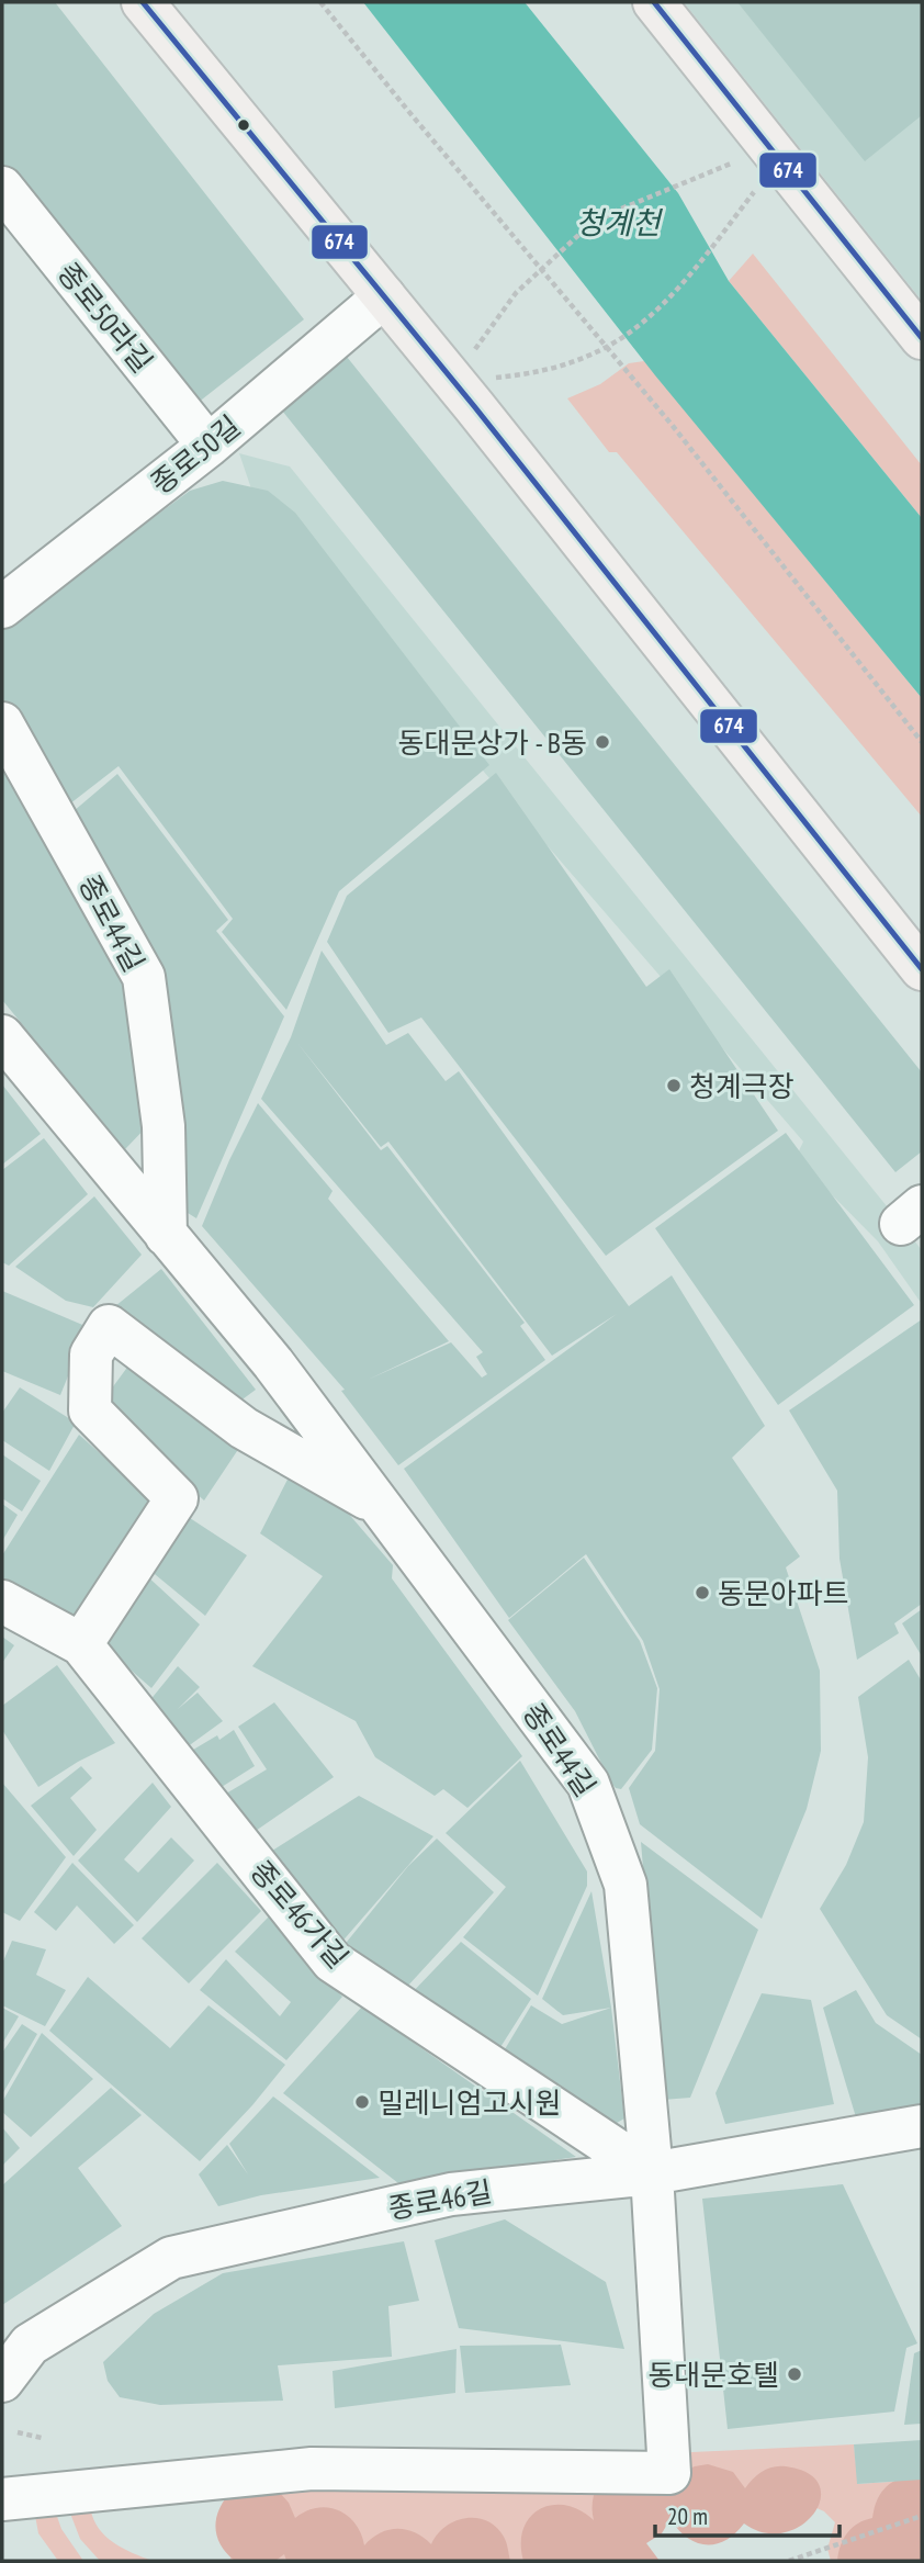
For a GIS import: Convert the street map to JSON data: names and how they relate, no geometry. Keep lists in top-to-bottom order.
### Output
{
  "streets": {
    "street": [
      "종로50라길",
      "종로50길",
      "종로44길",
      "종로46가길",
      "종로46길"
    ]
  },
  "crossings": [
    ["종로50라길", "종로50길"],
    ["종로44길", "종로46가길"],
    ["종로44길", "종로46길"],
    ["종로46가길", "종로46길"]
  ],
  "water": ["청계천"],
  "places": [
    "동대문상가 - B동",
    "청계극장",
    "동문아파트",
    "밀레니엄고시원",
    "동대문호텔"
  ],
  "lines": ["transit line 674"],
  "scale_bar": "20 m"
}
